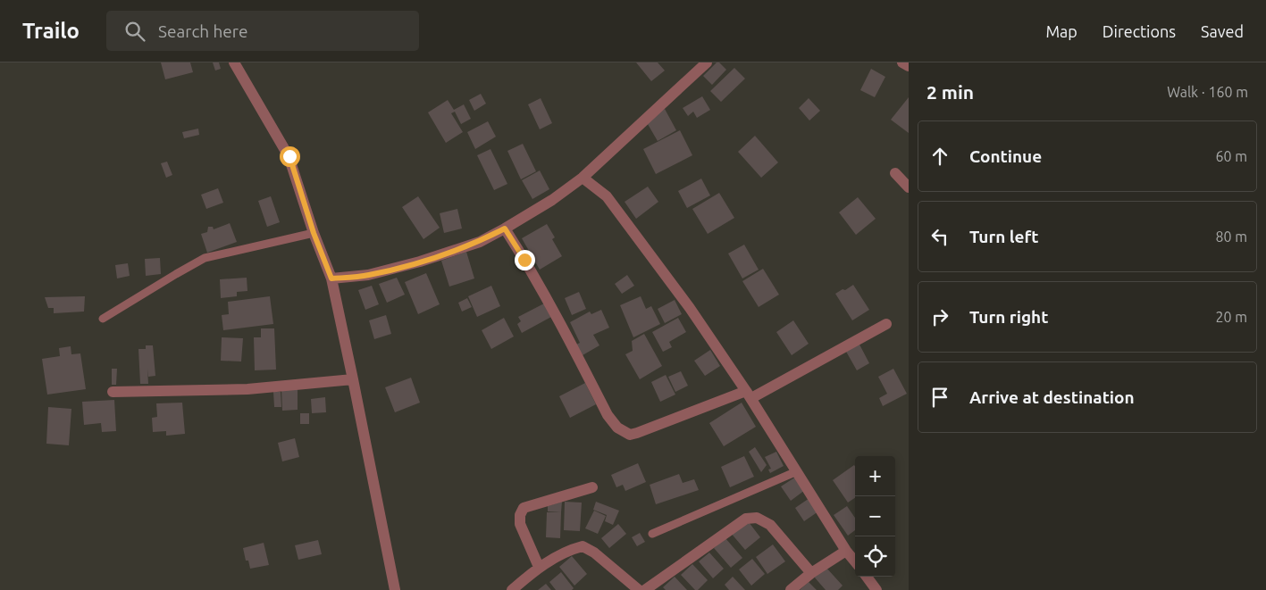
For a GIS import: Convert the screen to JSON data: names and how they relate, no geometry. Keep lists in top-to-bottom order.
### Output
{
  "page": {
    "header": "Trailo",
    "search": "Search here",
    "nav": ["Map", "Directions", "Saved"],
    "heading": ["2 min", "Walk · 160 m"],
    "list": [
      ["Continue", "60 m"],
      ["Turn left", "80 m"],
      ["Turn right", "20 m"],
      "Arrive at destination"
    ],
    "map_buttons": ["+", "−"]
  }
}
